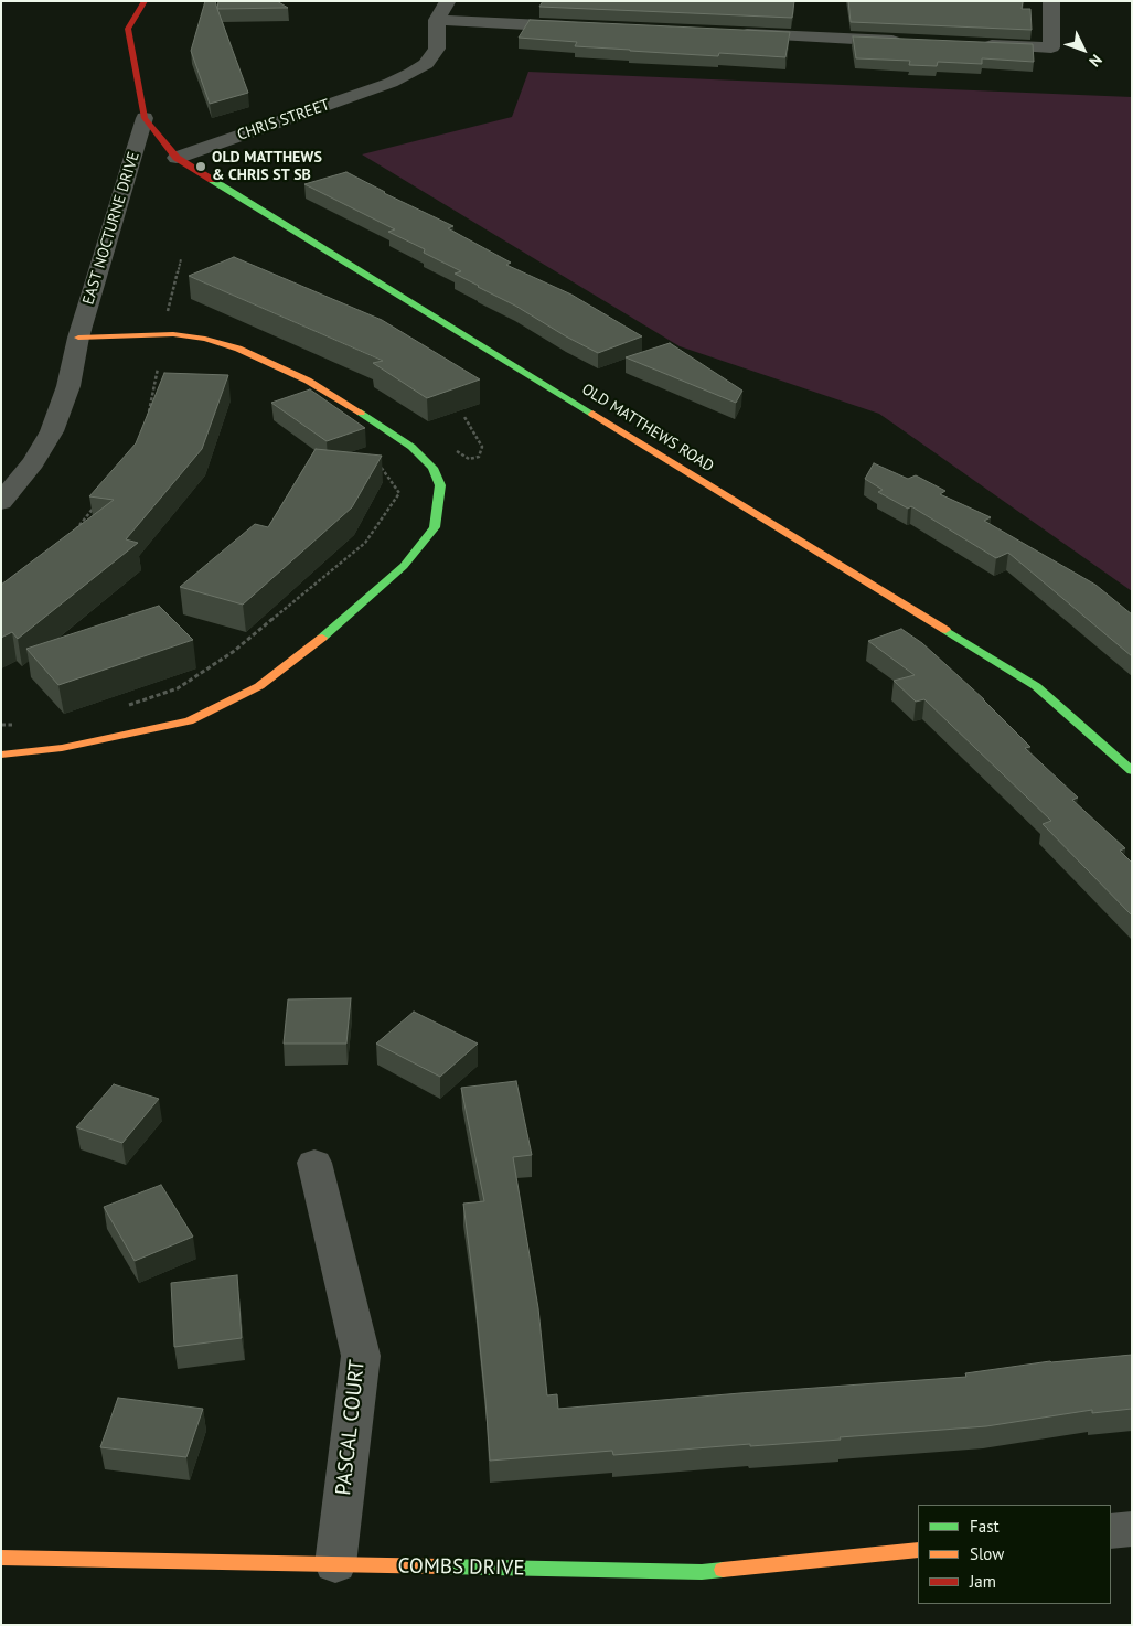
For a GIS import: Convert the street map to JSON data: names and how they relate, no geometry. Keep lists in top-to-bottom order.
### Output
{
  "streets": {
    "street": [
      "CHRIS STREET",
      "EAST NOCTURNE DRIVE",
      "OLD MATTHEWS ROAD",
      "PASCAL COURT",
      "COMBS DRIVE"
    ]
  },
  "crossings": [
    ["CHRIS STREET", "OLD MATTHEWS ROAD"],
    ["EAST NOCTURNE DRIVE", "OLD MATTHEWS ROAD"],
    ["PASCAL COURT", "COMBS DRIVE"]
  ],
  "places": ["OLD MATTHEWS & CHRIS ST SB"],
  "legend": ["Fast", "Slow", "Jam"],
  "north": "bottom right"
}
